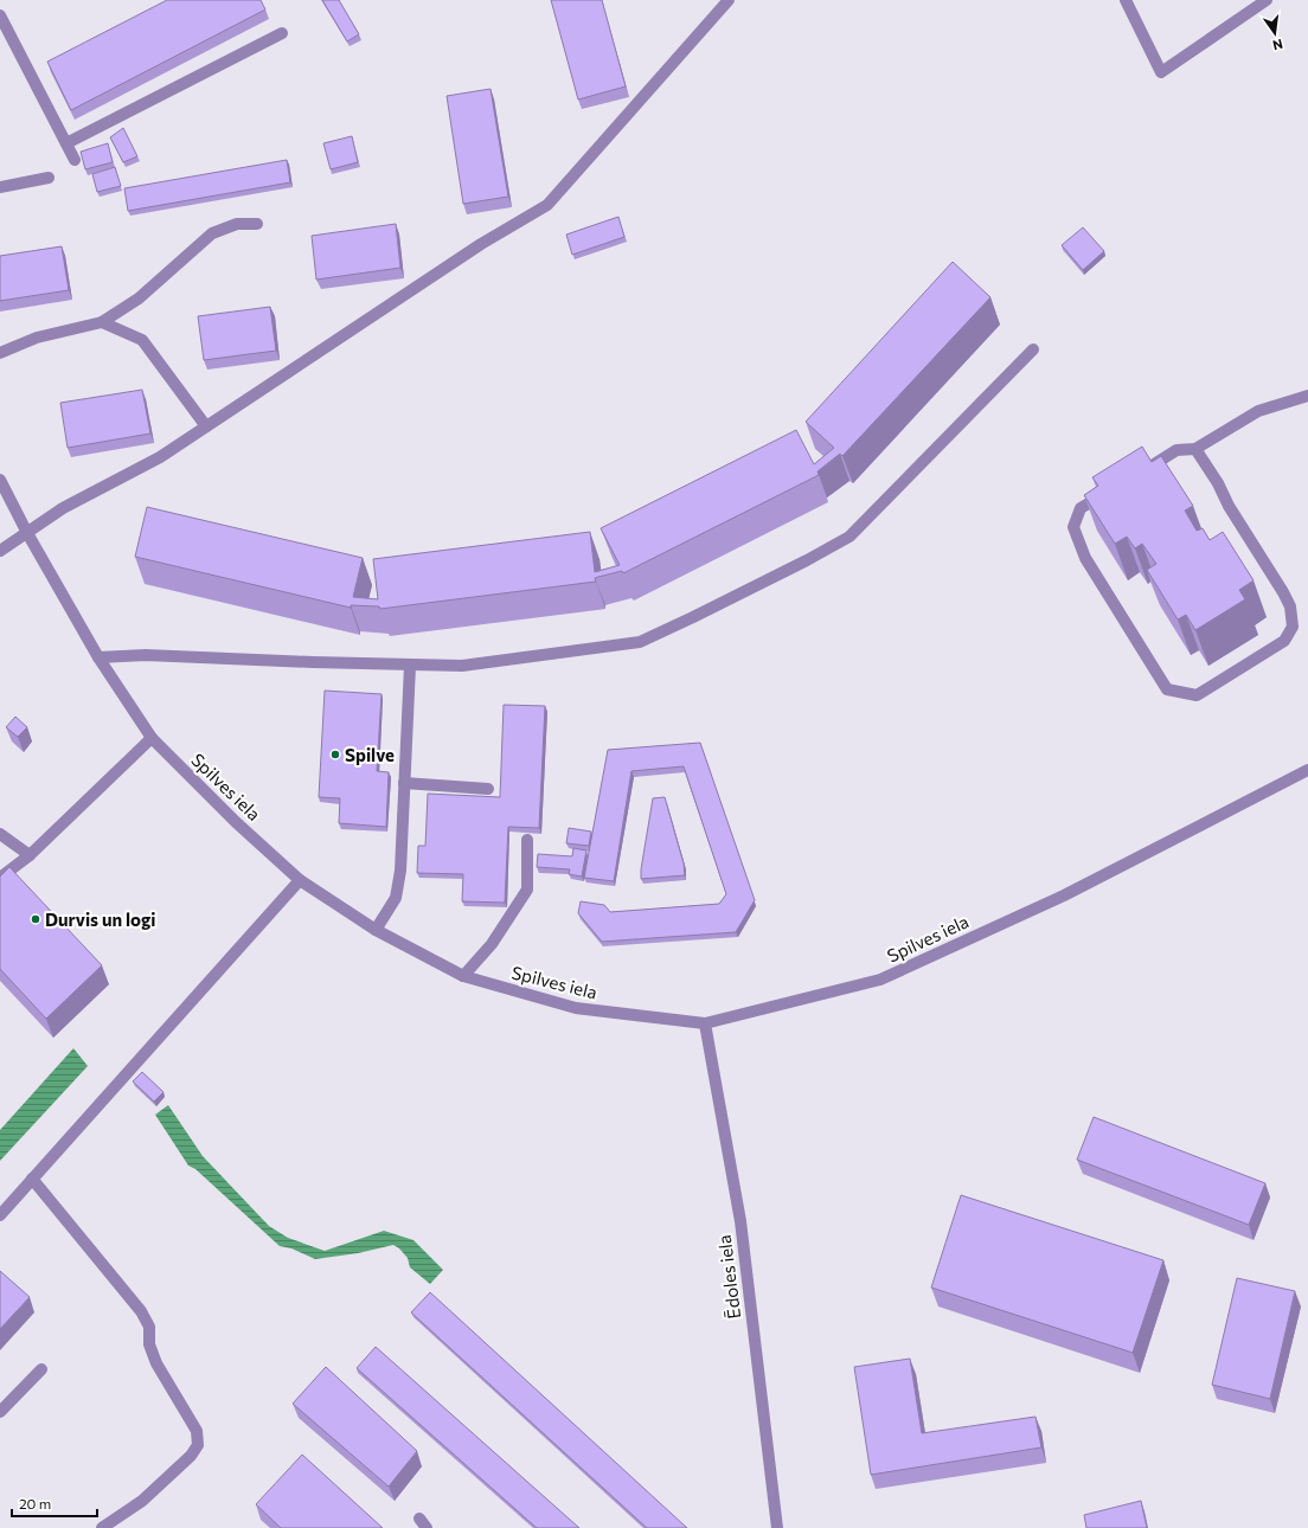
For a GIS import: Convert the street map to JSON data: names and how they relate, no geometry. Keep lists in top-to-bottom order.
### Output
{
  "streets": {
    "street": ["Spilves iela", "Ēdoles iela"]
  },
  "crossings": [
    ["Spilves iela", "Ēdoles iela"]
  ],
  "places": ["Spilve", "Durvis un logi"],
  "scale_bar": "20 m",
  "north": "bottom"
}
